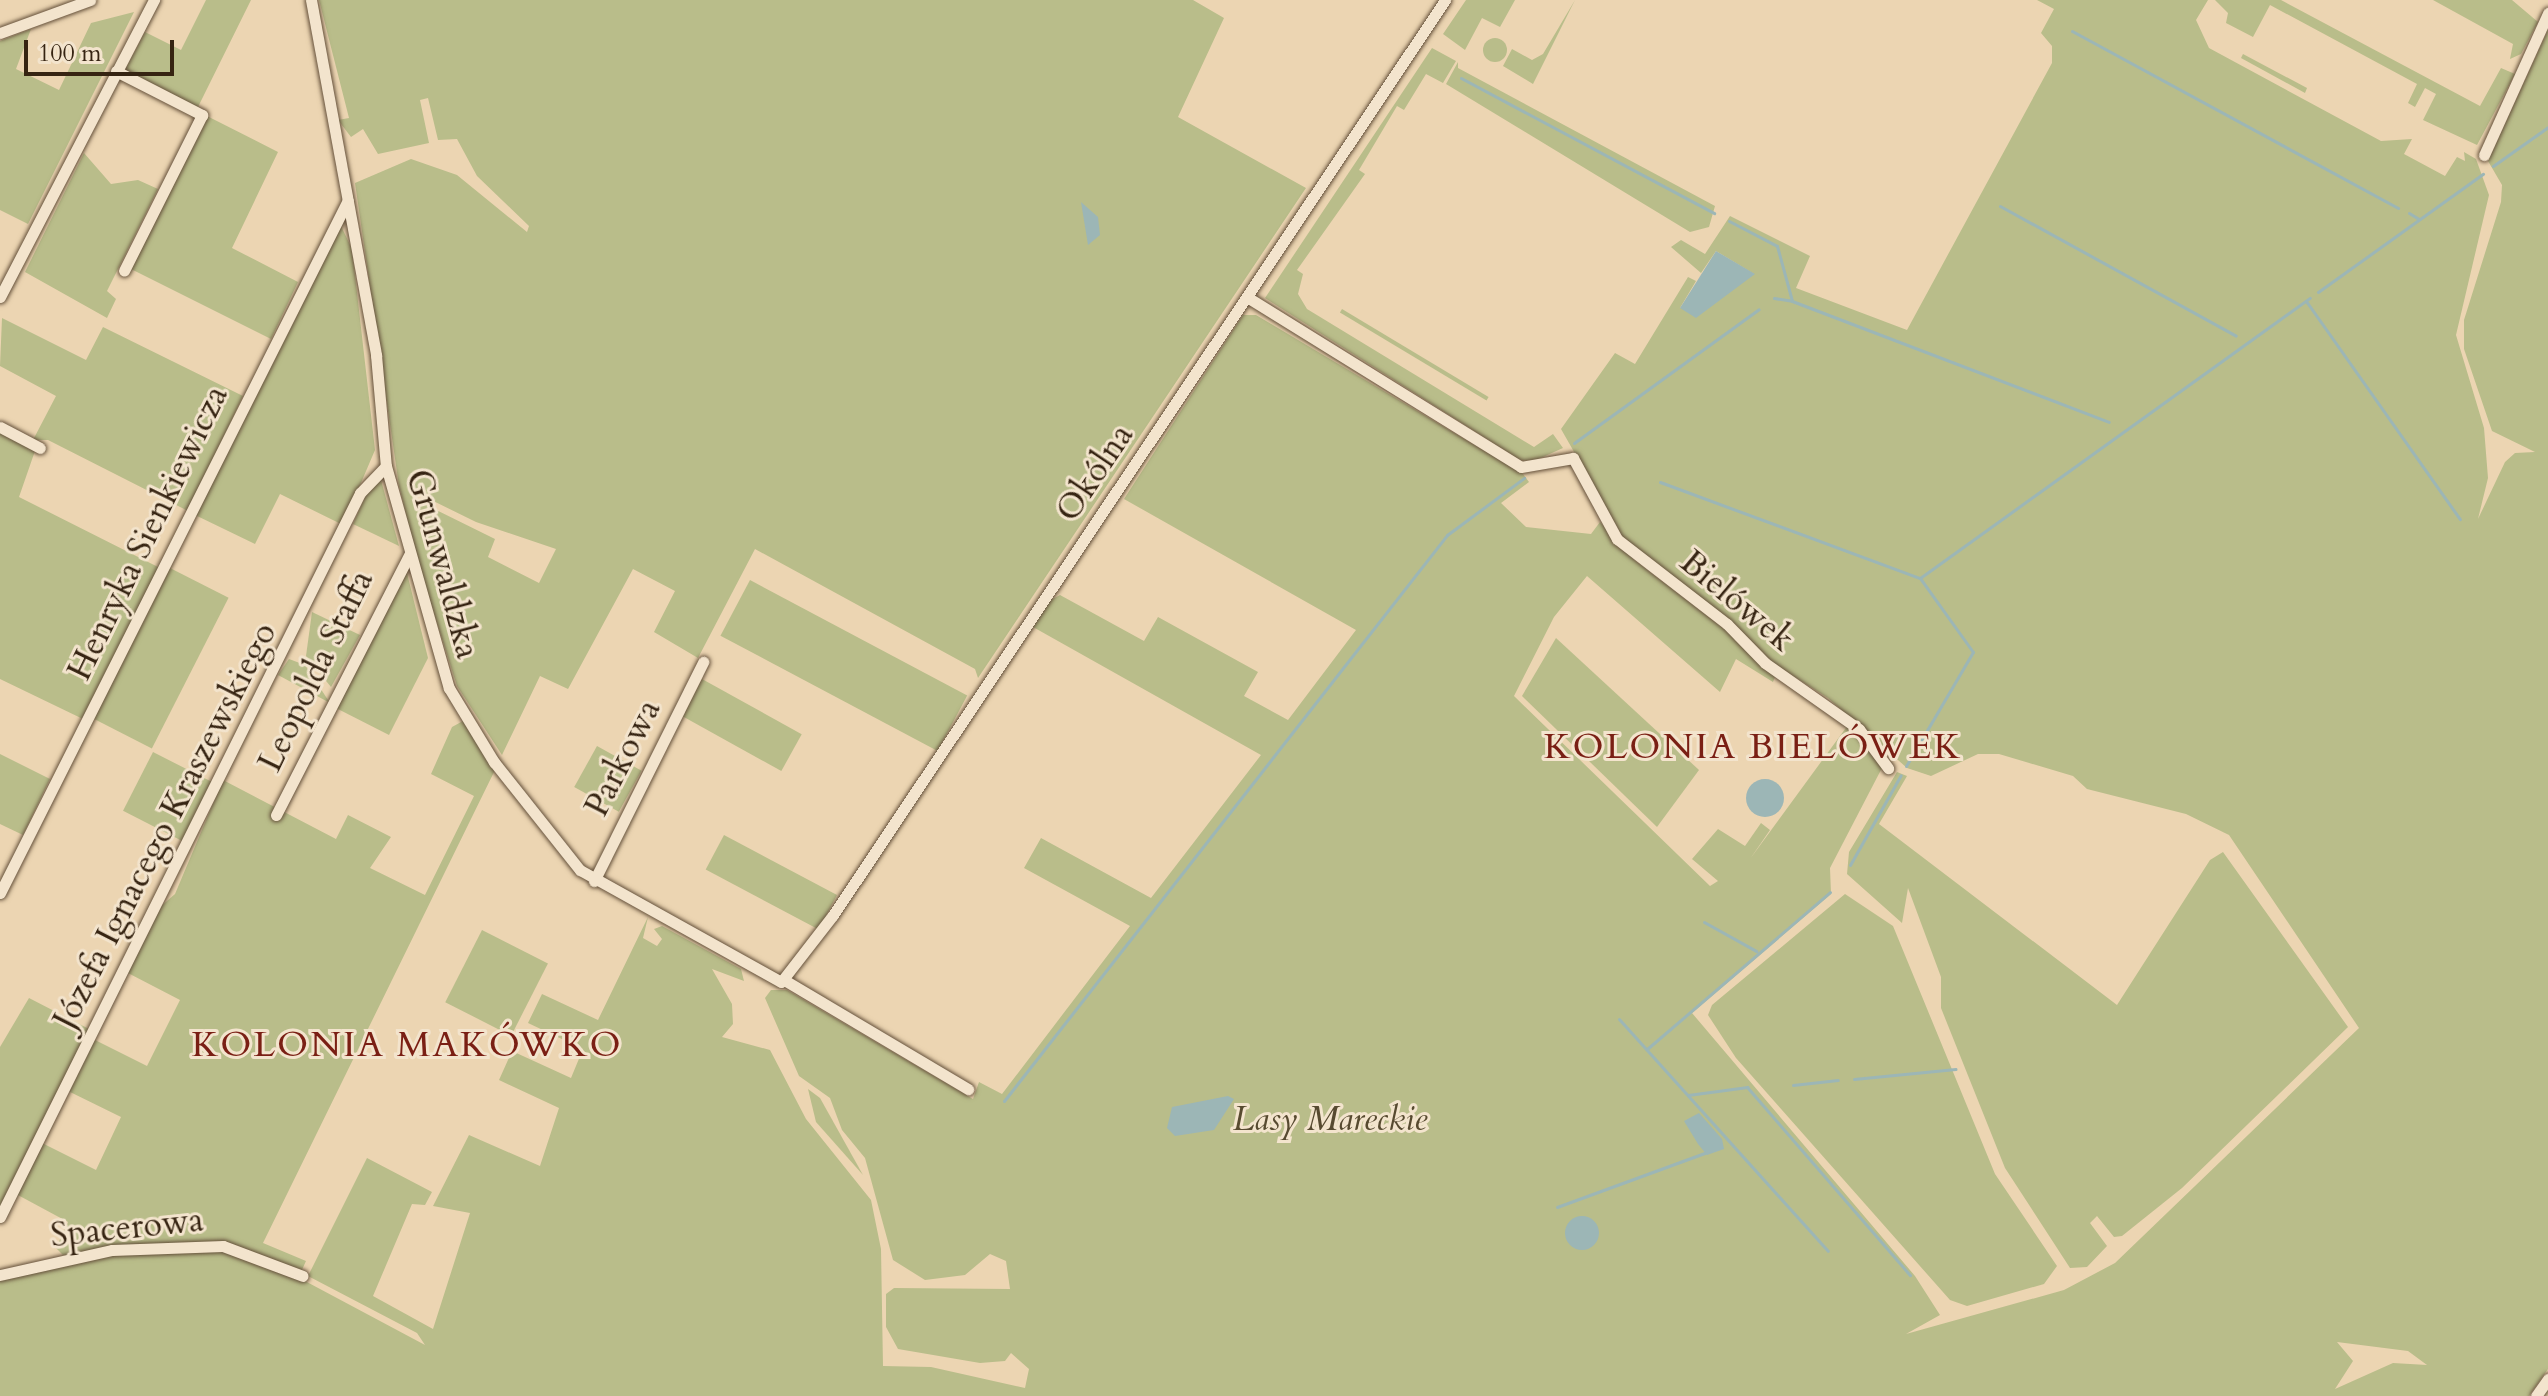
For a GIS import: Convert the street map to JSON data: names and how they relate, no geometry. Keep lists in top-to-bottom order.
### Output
{
  "streets": {
    "street": [
      "Okólna",
      "Henryka Sienkiewicza",
      "Grunwaldzka",
      "Bielówek",
      "Leopolda Staffa",
      "Parkowa",
      "Józefa Ignacego Kraszewskiego",
      "Spacerowa"
    ]
  },
  "crossings": [
    ["Okólna", "Grunwaldzka"],
    ["Okólna", "Bielówek"],
    ["Henryka Sienkiewicza", "Grunwaldzka"],
    ["Grunwaldzka", "Leopolda Staffa"],
    ["Grunwaldzka", "Parkowa"],
    ["Grunwaldzka", "Józefa Ignacego Kraszewskiego"]
  ],
  "districts": ["KOLONIA BIELÓWEK", "KOLONIA MAKÓWKO"],
  "parks": ["Lasy Mareckie"],
  "scale_bar": "100 m"
}
